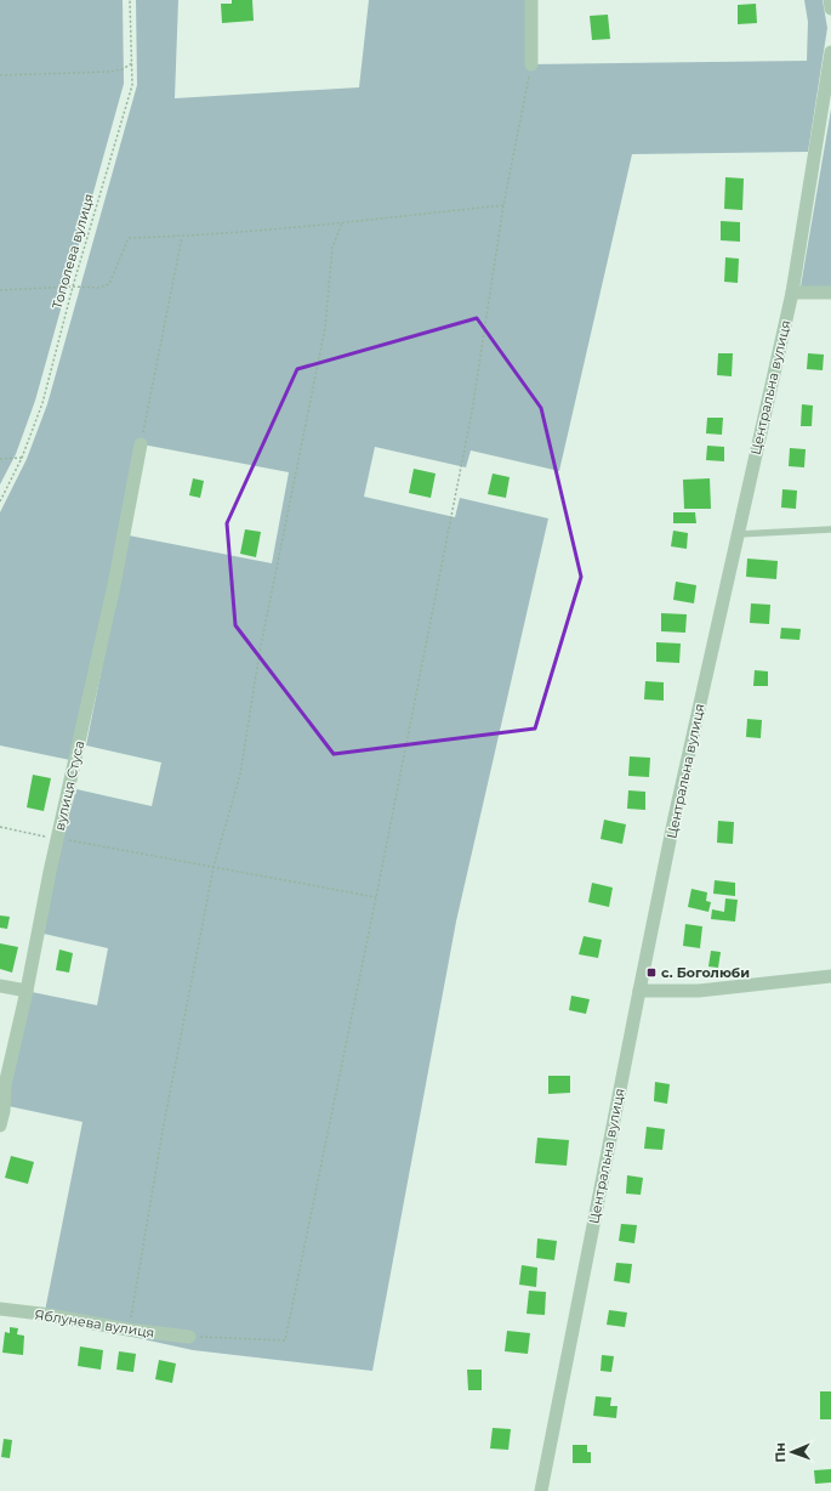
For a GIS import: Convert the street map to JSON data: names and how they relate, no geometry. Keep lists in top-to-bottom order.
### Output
{
  "streets": {
    "street": ["Центральна вулиця", "вулиця Стуса", "Яблунева вулиця"],
    "path": ["Тополева вулиця"]
  },
  "places": {
    "transit": ["с. Боголюби"]
  },
  "north": "left"
}
